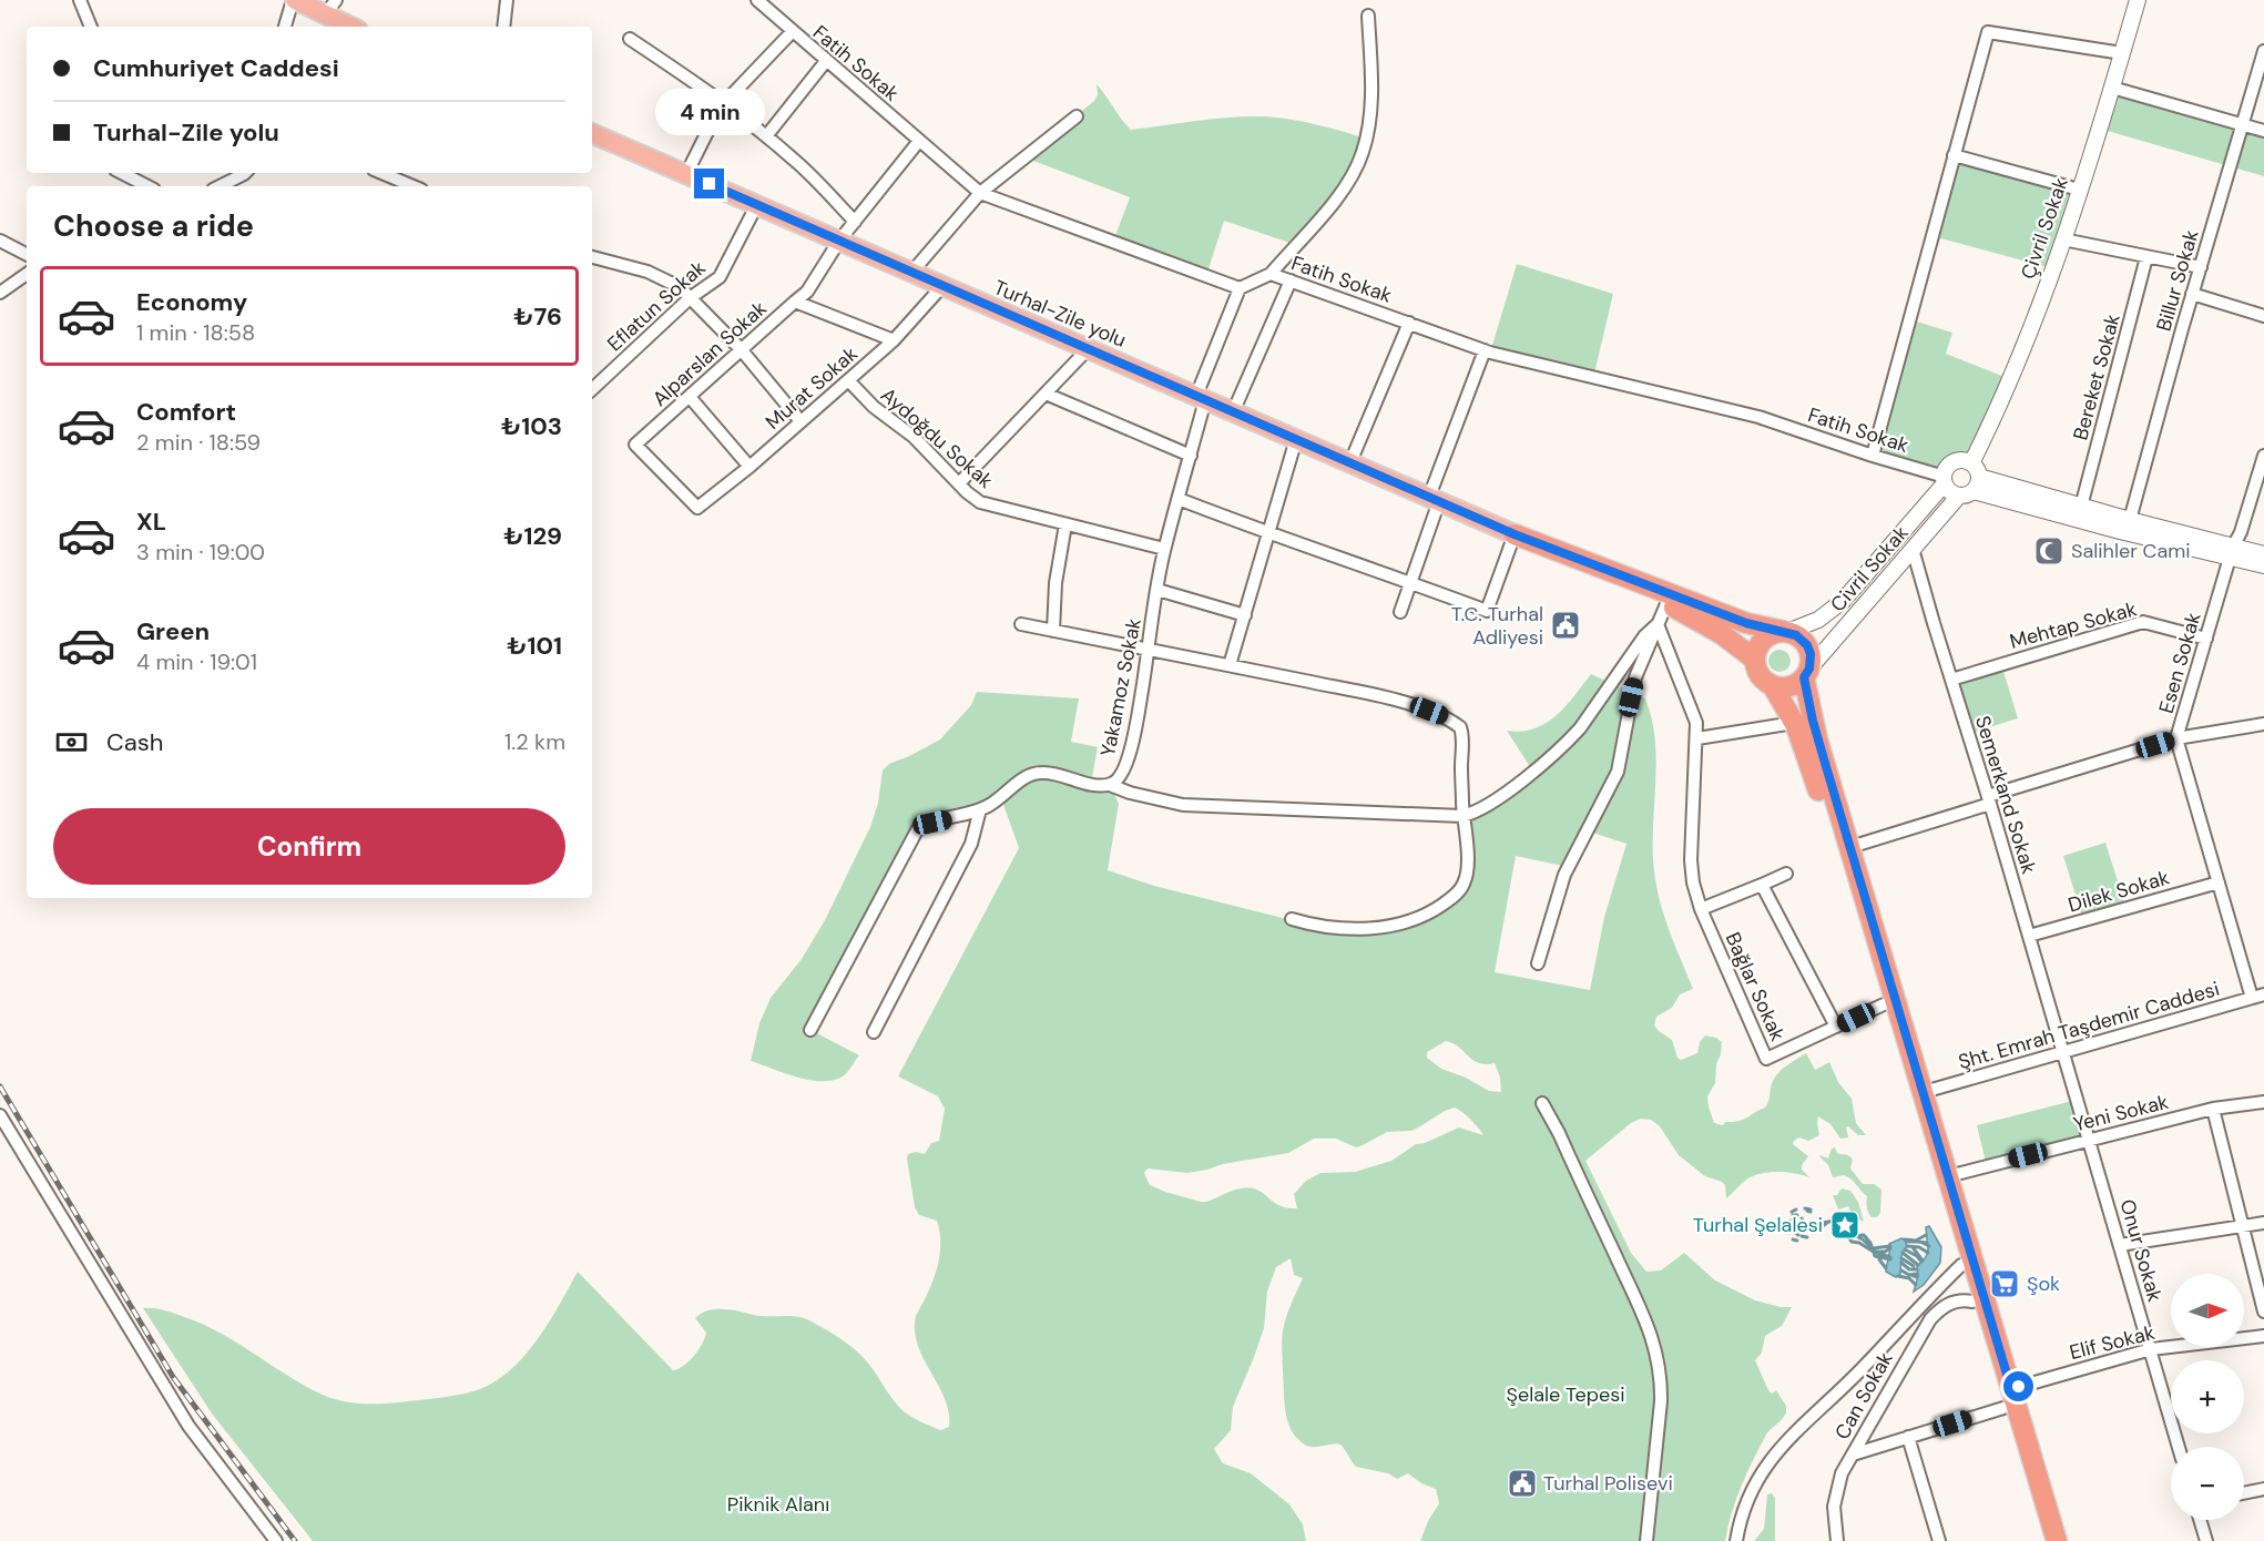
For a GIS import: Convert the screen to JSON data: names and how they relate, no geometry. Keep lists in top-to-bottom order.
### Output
{
  "streets": {
    "main road": ["Turhal-Zile yolu"],
    "street": [
      "Fatih Sokak",
      "Çivril Sokak",
      "Billur Sokak",
      "Eflatun Sokak",
      "Alparslan Sokak",
      "Bereket Sokak",
      "Murat Sokak",
      "Aydoğdu Sokak",
      "Civril Sokak",
      "Mehtap Sokak",
      "Esen Sokak",
      "Yakamoz Sokak",
      "Semerkand Sokak",
      "Dilek Sokak",
      "Bağlar Sokak",
      "Şht. Emrah Taşdemir Caddesi",
      "Yeni Sokak",
      "Onur Sokak",
      "Elif Sokak",
      "Can Sokak"
    ]
  },
  "crossings": [
    ["Fatih Sokak", "Civril Sokak"],
    ["Fatih Sokak", "Yakamoz Sokak"],
    ["Çivril Sokak", "Civril Sokak"],
    ["Eflatun Sokak", "Turhal-Zile yolu"],
    ["Turhal-Zile yolu", "Murat Sokak"],
    ["Turhal-Zile yolu", "Yakamoz Sokak"],
    ["Alparslan Sokak", "Murat Sokak"],
    ["Murat Sokak", "Aydoğdu Sokak"],
    ["Aydoğdu Sokak", "Yakamoz Sokak"],
    ["Civril Sokak", "Semerkand Sokak"],
    ["Mehtap Sokak", "Esen Sokak"],
    ["Mehtap Sokak", "Semerkand Sokak"],
    ["Esen Sokak", "Dilek Sokak"],
    ["Esen Sokak", "Şht. Emrah Taşdemir Caddesi"],
    ["Semerkand Sokak", "Dilek Sokak"],
    ["Semerkand Sokak", "Şht. Emrah Taşdemir Caddesi"],
    ["Semerkand Sokak", "Onur Sokak"],
    ["Şht. Emrah Taşdemir Caddesi", "Onur Sokak"],
    ["Yeni Sokak", "Onur Sokak"],
    ["Onur Sokak", "Elif Sokak"]
  ],
  "parks": ["Şelale Tepesi", "Piknik Alanı"],
  "places": {
    "mosque": ["Salihler Cami"],
    "public building": ["T.C. Turhal Adliyesi", "Turhal Polisevi"],
    "place": ["Turhal Şelalesi"],
    "supermarket": ["Şok"]
  },
  "north": "right",
  "page": {
    "banner": ["Cumhuriyet Caddesi", "Turhal-Zile yolu"],
    "bubble": "4 min",
    "heading": "Choose a ride",
    "list": [
      {
        "name": "Economy",
        "note": "1 min · 18:58",
        "value": "₺76"
      },
      {
        "name": "Comfort",
        "note": "2 min · 18:59",
        "value": "₺103"
      },
      {
        "name": "XL",
        "note": "3 min · 19:00",
        "value": "₺129"
      },
      {
        "name": "Green",
        "note": "4 min · 19:01",
        "value": "₺101"
      }
    ],
    "pay": ["Cash", "1.2 km"],
    "buttons": "Confirm",
    "map_buttons": ["+", "−"]
  }
}
